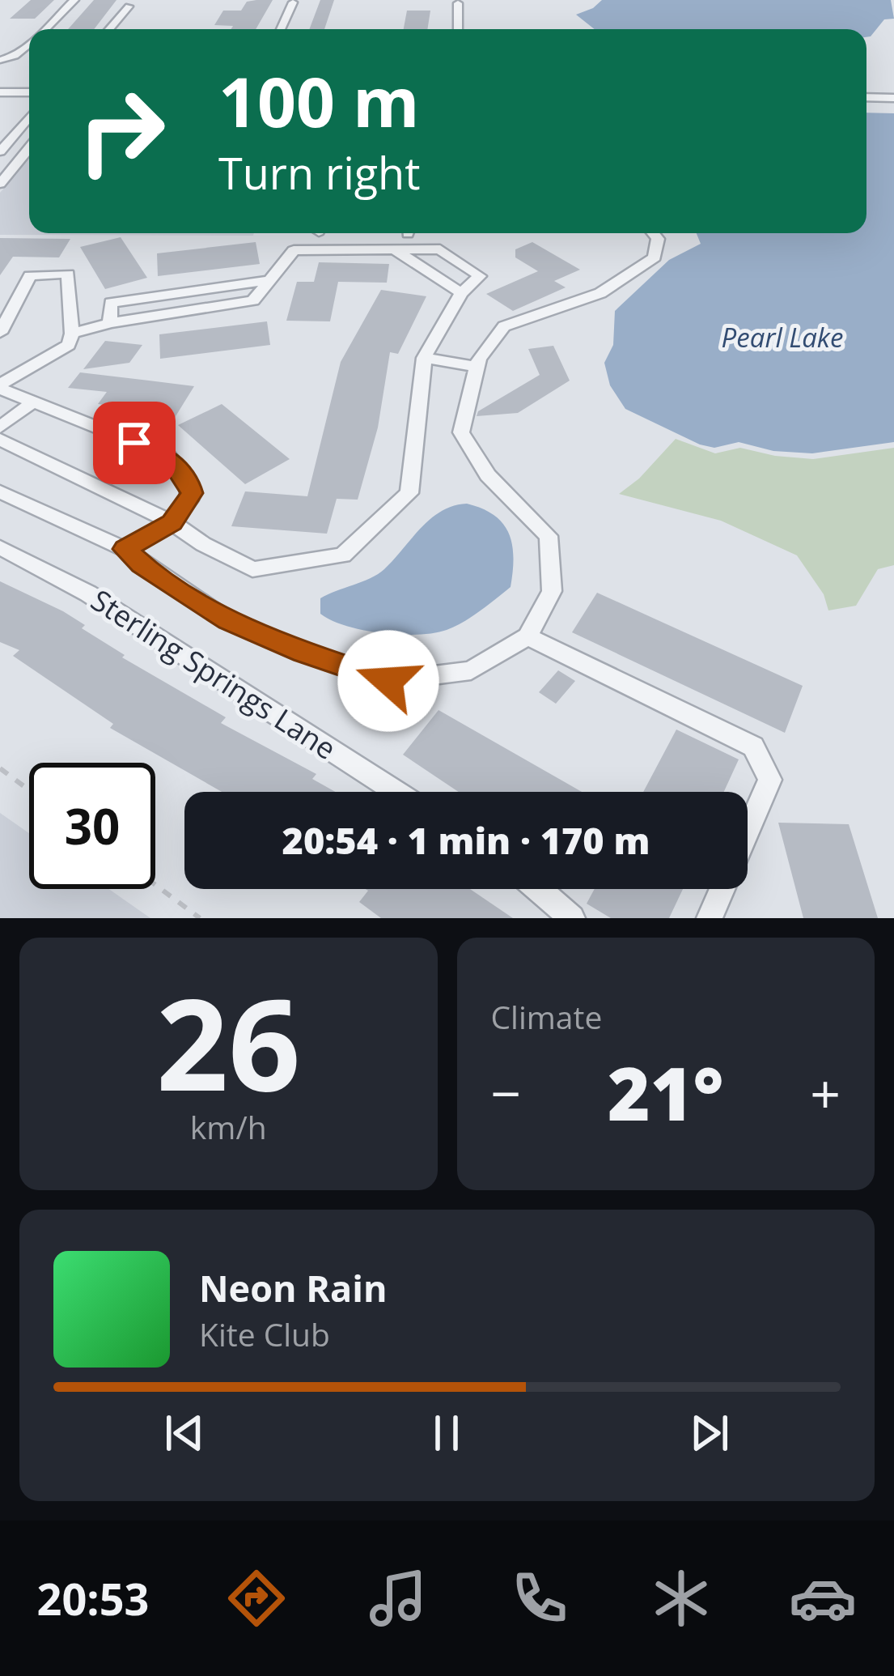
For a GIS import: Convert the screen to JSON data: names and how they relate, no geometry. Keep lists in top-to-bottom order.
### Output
{
  "streets": {
    "street": ["Sterling Springs Lane"]
  },
  "water": ["Pearl Lake"],
  "page": {
    "turn": ["100 m", "Turn right"],
    "limit": "30",
    "trip": "20:54 · 1 min · 170 m",
    "tile": [
      ["26", "km/h"],
      "Climate"
    ],
    "heat": ["−", "21°", "+"],
    "song": ["Neon Rain", "Kite Club"],
    "tabs": "20:53"
  }
}
